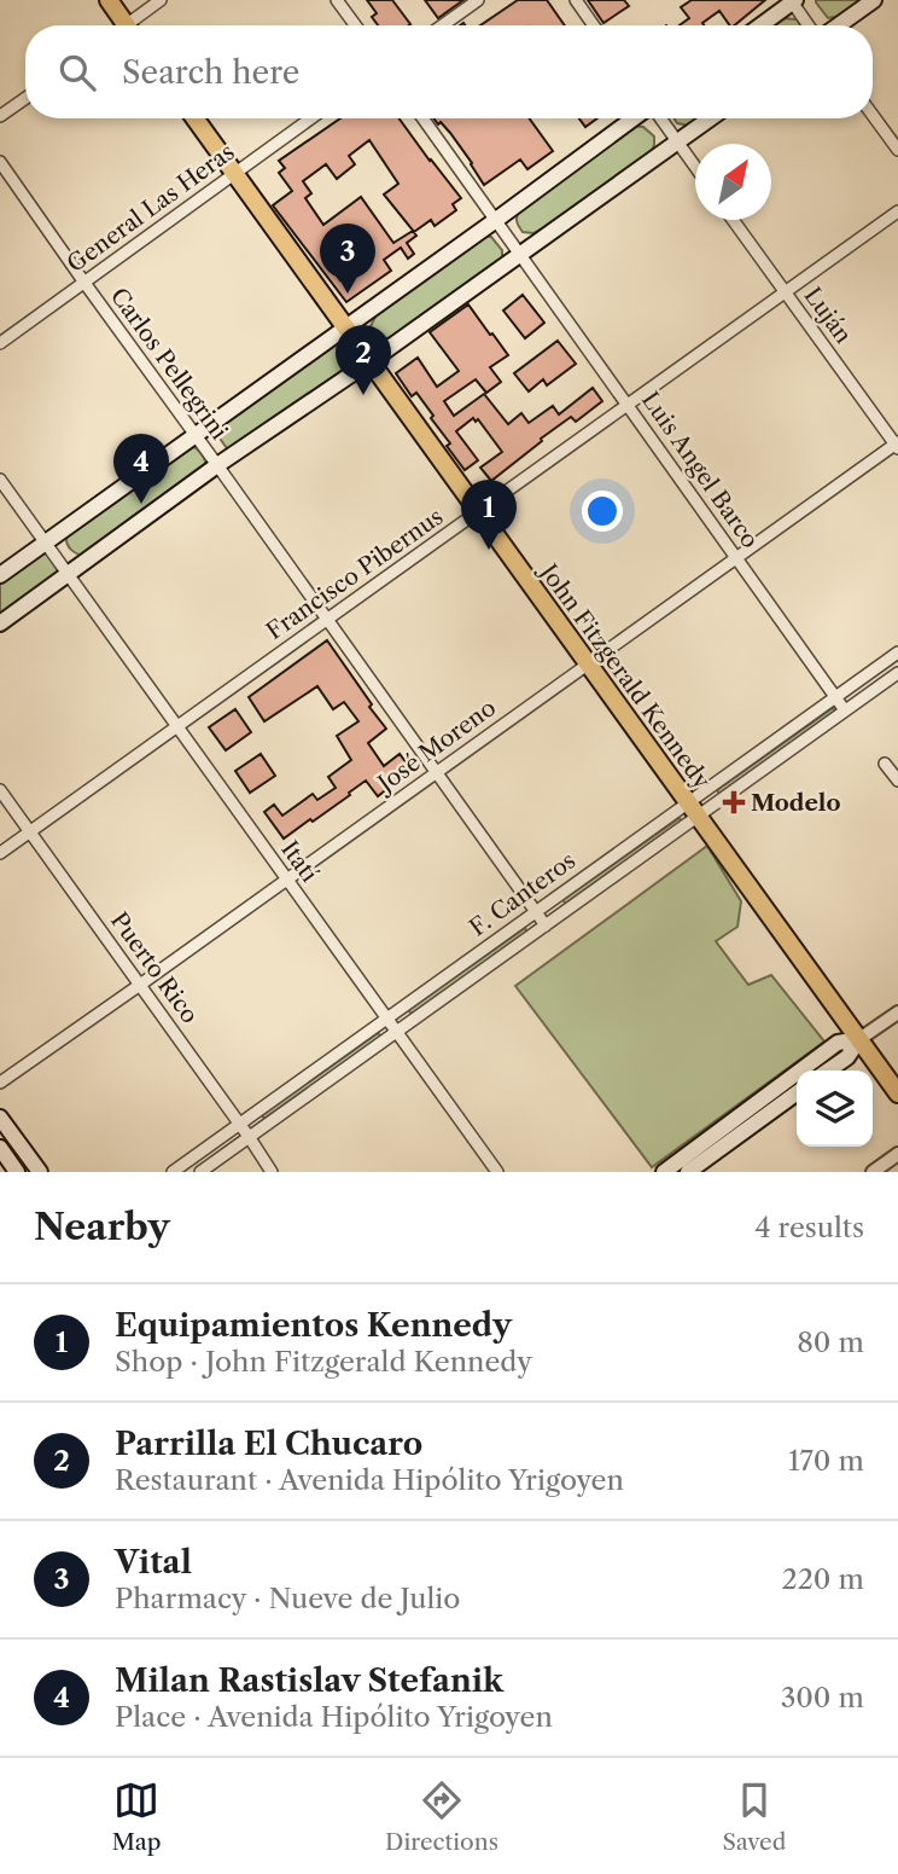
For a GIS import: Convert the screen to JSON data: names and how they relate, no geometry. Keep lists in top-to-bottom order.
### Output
{
  "streets": {
    "main road": ["John Fitzgerald Kennedy"],
    "street": [
      "General Las Heras",
      "Luján",
      "Carlos Pellegrini",
      "Luis Angel Barco",
      "Francisco Pibernus",
      "José Moreno",
      "Itatí",
      "F. Canteros",
      "Puerto Rico"
    ]
  },
  "crossings": [
    ["General Las Heras", "Carlos Pellegrini"],
    ["General Las Heras", "John Fitzgerald Kennedy"],
    ["Luján", "Francisco Pibernus"],
    ["Luján", "José Moreno"],
    ["Carlos Pellegrini", "Francisco Pibernus"],
    ["Carlos Pellegrini", "José Moreno"],
    ["Carlos Pellegrini", "F. Canteros"],
    ["Luis Angel Barco", "Francisco Pibernus"],
    ["Luis Angel Barco", "José Moreno"],
    ["Luis Angel Barco", "F. Canteros"],
    ["Francisco Pibernus", "John Fitzgerald Kennedy"],
    ["Francisco Pibernus", "Itatí"],
    ["Francisco Pibernus", "Puerto Rico"],
    ["John Fitzgerald Kennedy", "José Moreno"],
    ["John Fitzgerald Kennedy", "F. Canteros"],
    ["José Moreno", "Itatí"],
    ["José Moreno", "Puerto Rico"],
    ["Itatí", "F. Canteros"],
    ["F. Canteros", "Puerto Rico"]
  ],
  "places": {
    "health": ["Modelo"]
  },
  "north": "top right",
  "page": {
    "search": "Search here",
    "pins": [
      "3",
      "2",
      "4",
      "1"
    ],
    "heading": ["Nearby", "4 results"],
    "list": [
      {
        "mark": "1",
        "name": "Equipamientos Kennedy",
        "note": "Shop · John Fitzgerald Kennedy",
        "value": "80 m"
      },
      {
        "mark": "2",
        "name": "Parrilla El Chucaro",
        "note": "Restaurant · Avenida Hipólito Yrigoyen",
        "value": "170 m"
      },
      {
        "mark": "3",
        "name": "Vital",
        "note": "Pharmacy · Nueve de Julio",
        "value": "220 m"
      },
      {
        "mark": "4",
        "name": "Milan Rastislav Stefanik",
        "note": "Place · Avenida Hipólito Yrigoyen",
        "value": "300 m"
      }
    ],
    "nav": ["Map", "Directions", "Saved"]
  }
}
